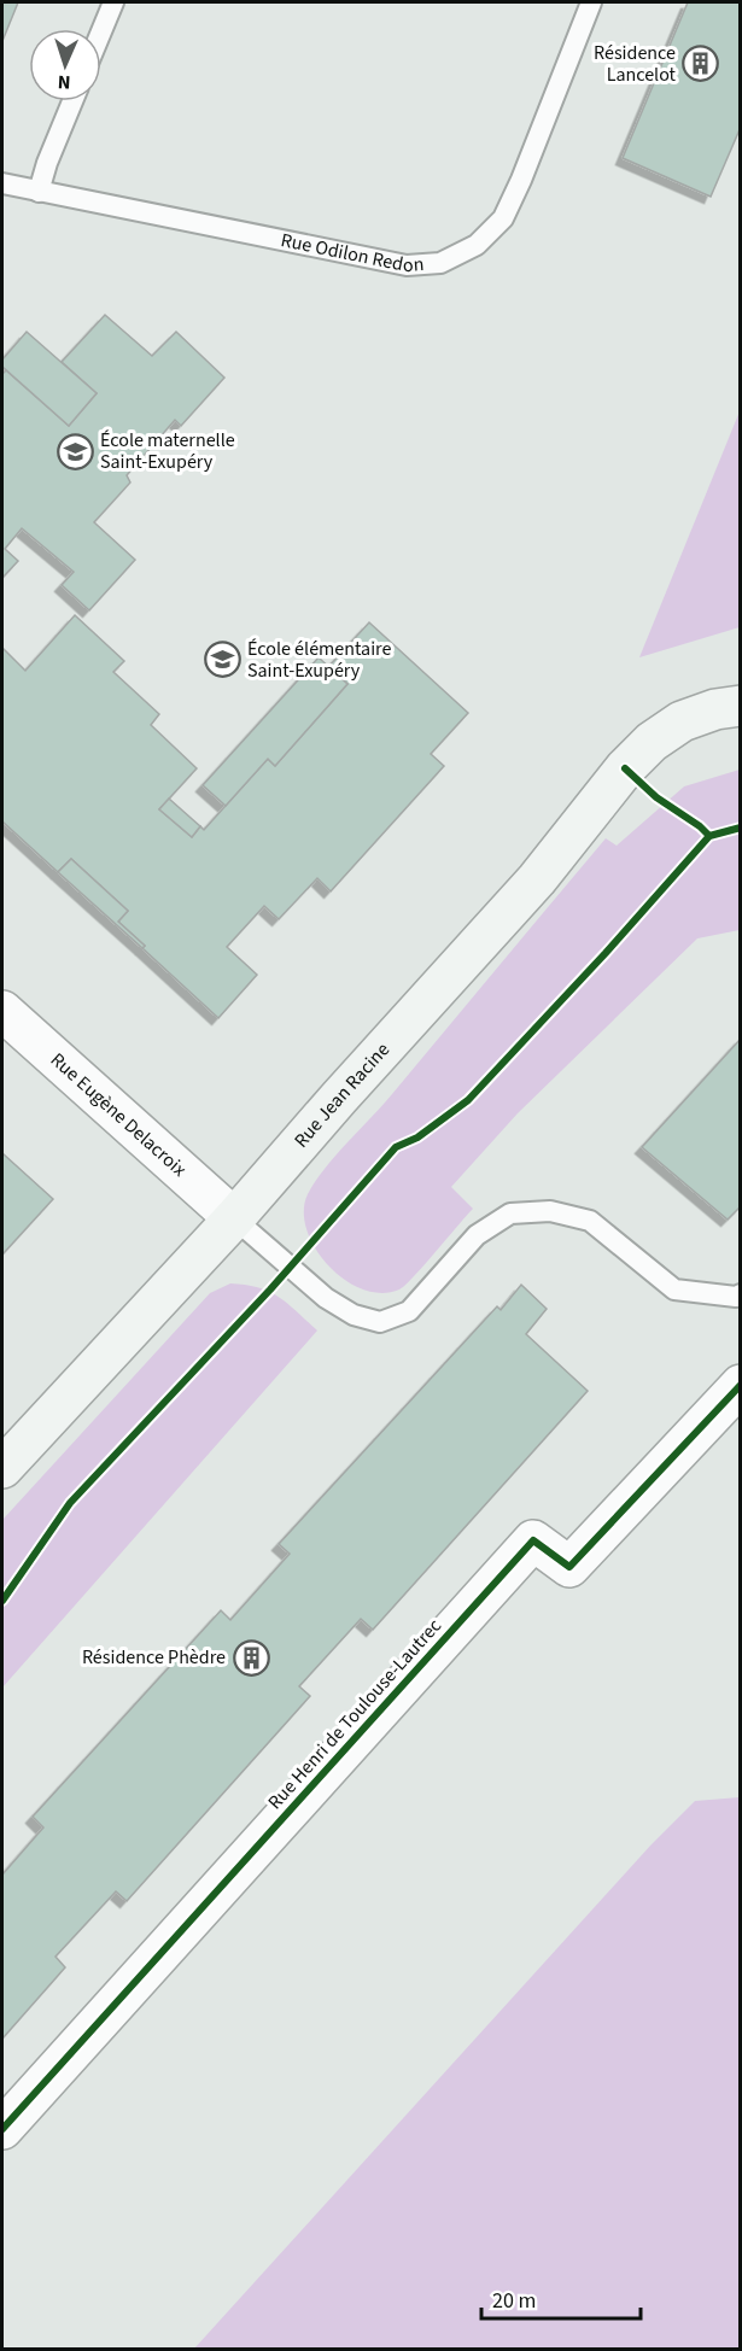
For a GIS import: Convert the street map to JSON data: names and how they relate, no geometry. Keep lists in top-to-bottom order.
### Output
{
  "streets": {
    "street": ["Rue Jean Racine", "Rue Eugène Delacroix", "Rue Henri de Toulouse-Lautrec"],
    "lane": ["Rue Odilon Redon"]
  },
  "crossings": [
    ["Rue Jean Racine", "Rue Eugène Delacroix"]
  ],
  "places": {
    "building": ["Résidence Lancelot", "Résidence Phèdre"],
    "school or university": ["École maternelle Saint-Exupéry", "École élémentaire Saint-Exupéry"]
  },
  "scale_bar": "20 m",
  "north": "bottom"
}
